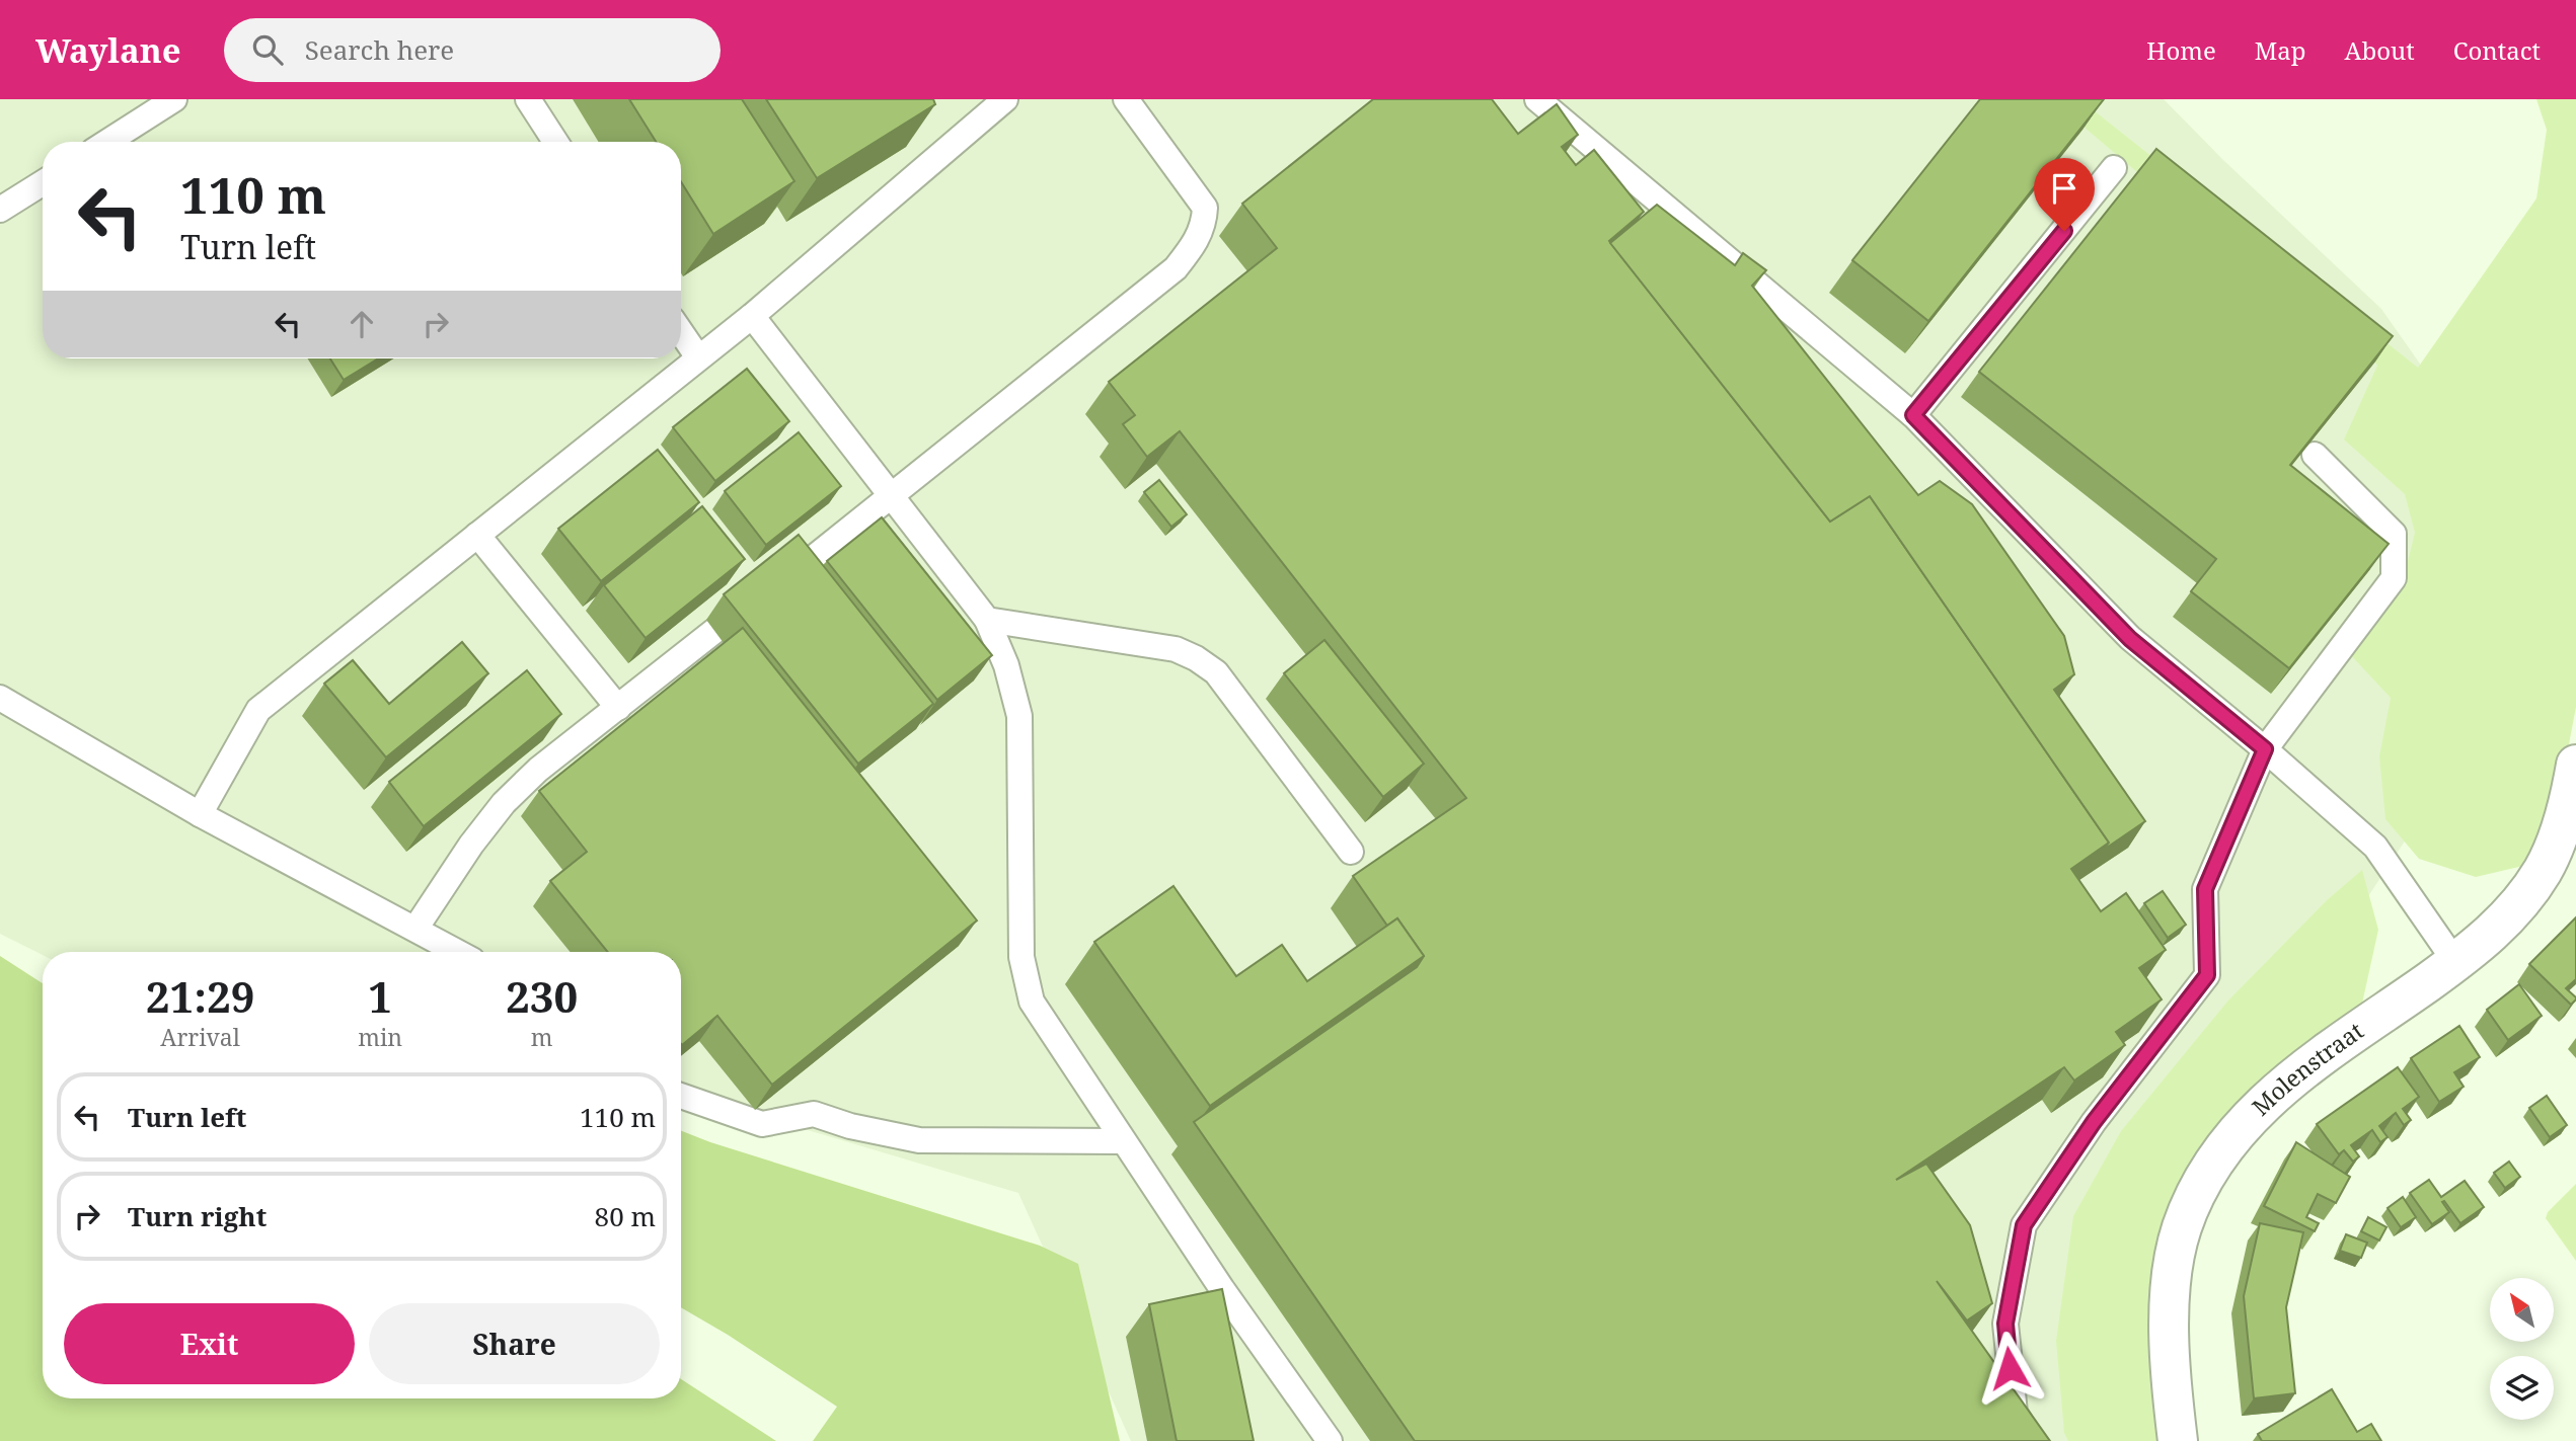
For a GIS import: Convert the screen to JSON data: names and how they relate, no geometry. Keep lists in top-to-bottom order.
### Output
{
  "streets": {
    "street": ["Molenstraat"]
  },
  "north": "top left",
  "page": {
    "header": "Waylane",
    "search": "Search here",
    "nav": [
      "Home",
      "Map",
      "About",
      "Contact"
    ],
    "turn": ["110 m", "Turn left"],
    "eta": [
      "21:29",
      "Arrival",
      "1",
      "min",
      "230",
      "m"
    ],
    "list": [
      {
        "name": "Turn left",
        "value": "110 m"
      },
      {
        "name": "Turn right",
        "value": "80 m"
      }
    ],
    "buttons": ["Exit", "Share"]
  }
}
